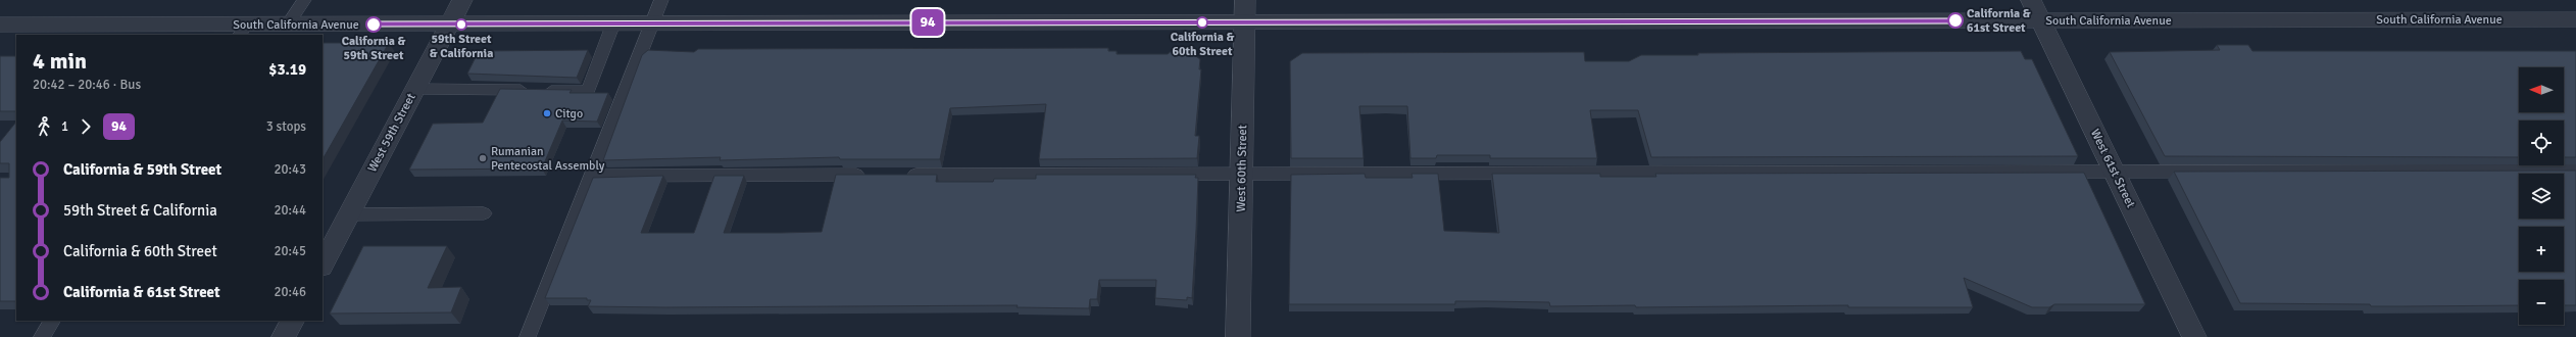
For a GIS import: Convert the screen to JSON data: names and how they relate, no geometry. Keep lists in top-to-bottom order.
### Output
{
  "streets": {
    "street": [
      "South California Avenue",
      "West 59th Street",
      "West 60th Street",
      "West 61st Street"
    ]
  },
  "crossings": [
    ["South California Avenue", "West 59th Street"],
    ["South California Avenue", "West 60th Street"],
    ["South California Avenue", "West 61st Street"]
  ],
  "places": [
    "California & 61st Street",
    "California & 60th Street",
    "California & 59th Street",
    "59th Street & California",
    "Citgo",
    "Rumanian Pentecostal Assembly"
  ],
  "lines": ["bus line 94"],
  "north": "left",
  "page": {
    "on_map": "94",
    "heading": ["4 min", "20:42 – 20:46 · Bus", "$3.19"],
    "map_buttons": ["+", "−"],
    "legs": ["1", "94", "3 stops"],
    "list": [
      {
        "name": "California & 59th Street",
        "value": "20:43"
      },
      {
        "name": "59th Street & California",
        "value": "20:44"
      },
      {
        "name": "California & 60th Street",
        "value": "20:45"
      },
      {
        "name": "California & 61st Street",
        "value": "20:46"
      }
    ]
  }
}
